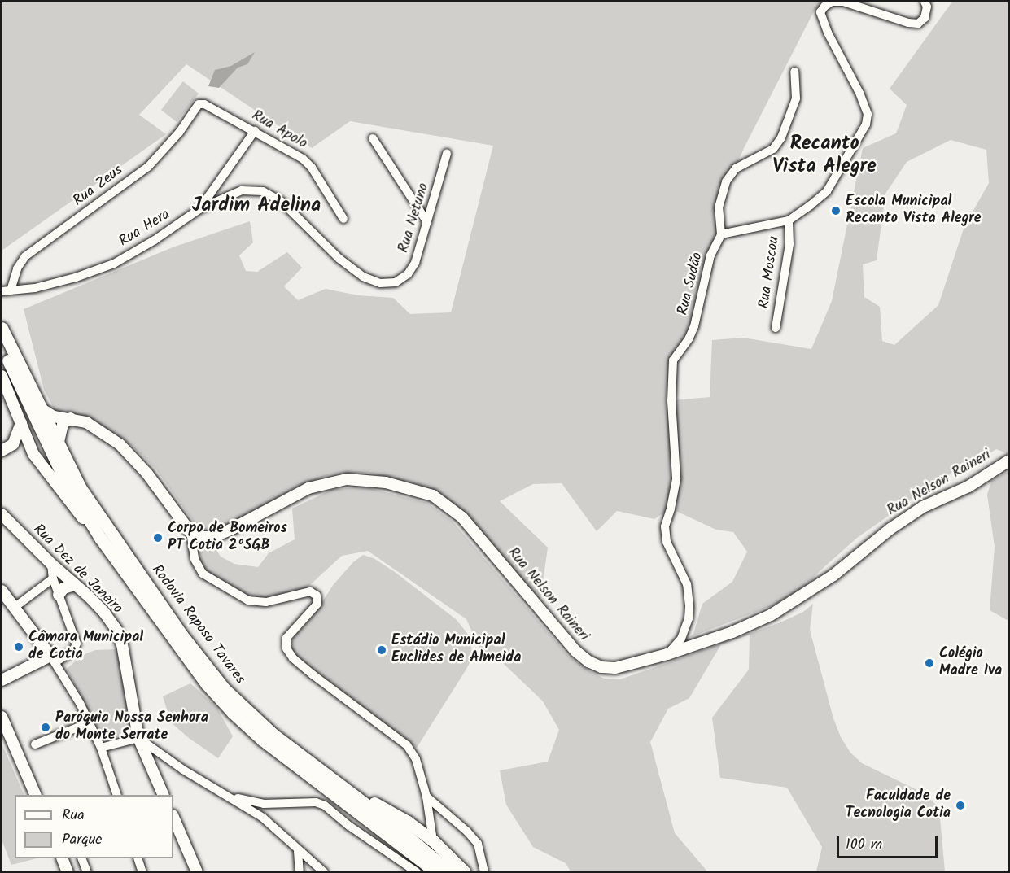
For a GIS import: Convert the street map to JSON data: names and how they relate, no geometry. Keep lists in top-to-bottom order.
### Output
{
  "streets": {
    "highway": ["Rodovia Raposo Tavares"],
    "main road": ["Rua Nelson Raineri", "Rua Dez de Janeiro"],
    "street": [
      "Rua Apolo",
      "Rua Zeus",
      "Rua Netuno",
      "Rua Hera",
      "Rua Moscou",
      "Rua Sudão"
    ]
  },
  "crossings": [
    ["Rua Apolo", "Rua Zeus"],
    ["Rua Apolo", "Rua Hera"],
    ["Rua Zeus", "Rua Hera"],
    ["Rua Netuno", "Rua Hera"],
    ["Rua Sudão", "Rua Nelson Raineri"]
  ],
  "districts": ["Recanto Vista Alegre", "Jardim Adelina"],
  "places": [
    "Escola Municipal Recanto Vista Alegre",
    "Corpo de Bomeiros PT Cotia 2ºSGB",
    "Câmara Municipal de Cotia",
    "Estádio Municipal Euclides de Almeida",
    "Colégio Madre Iva",
    "Paróquia Nossa Senhora do Monte Serrate",
    "Faculdade de Tecnologia Cotia"
  ],
  "legend": ["Rua", "Parque"],
  "scale_bar": "100 m"
}
